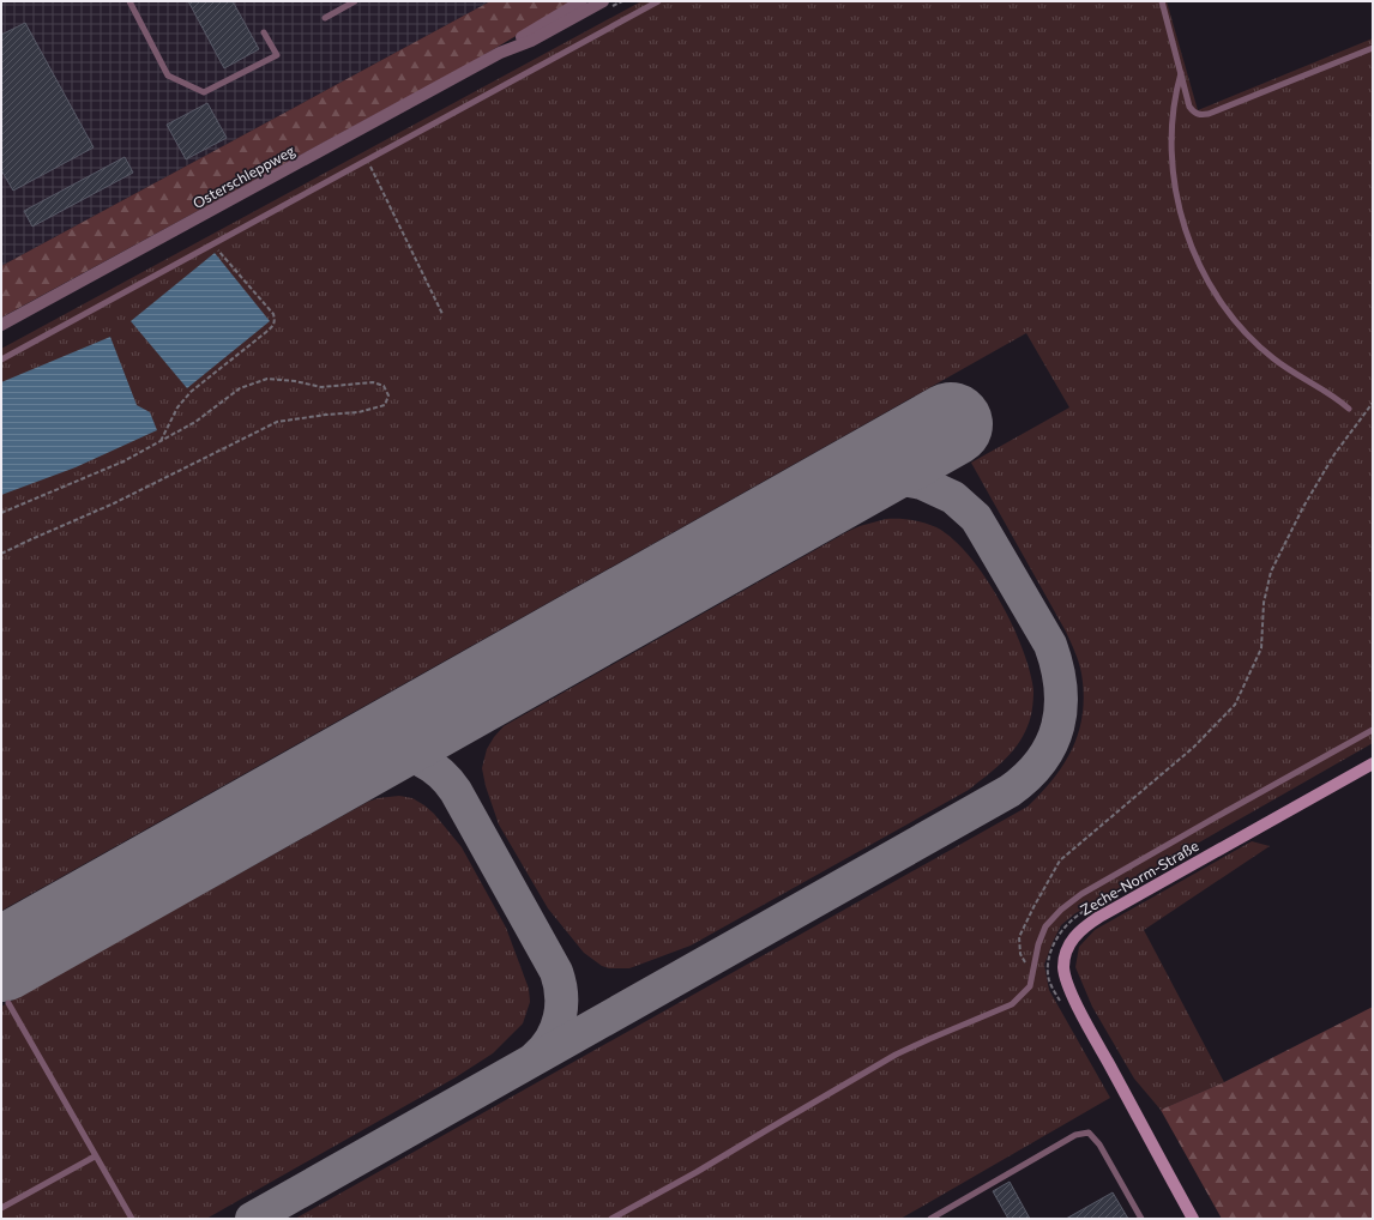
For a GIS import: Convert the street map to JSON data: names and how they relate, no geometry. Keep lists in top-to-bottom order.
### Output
{
  "streets": {
    "main road": ["Zeche-Norm-Straße"],
    "street": ["Osterschleppweg"]
  }
}
